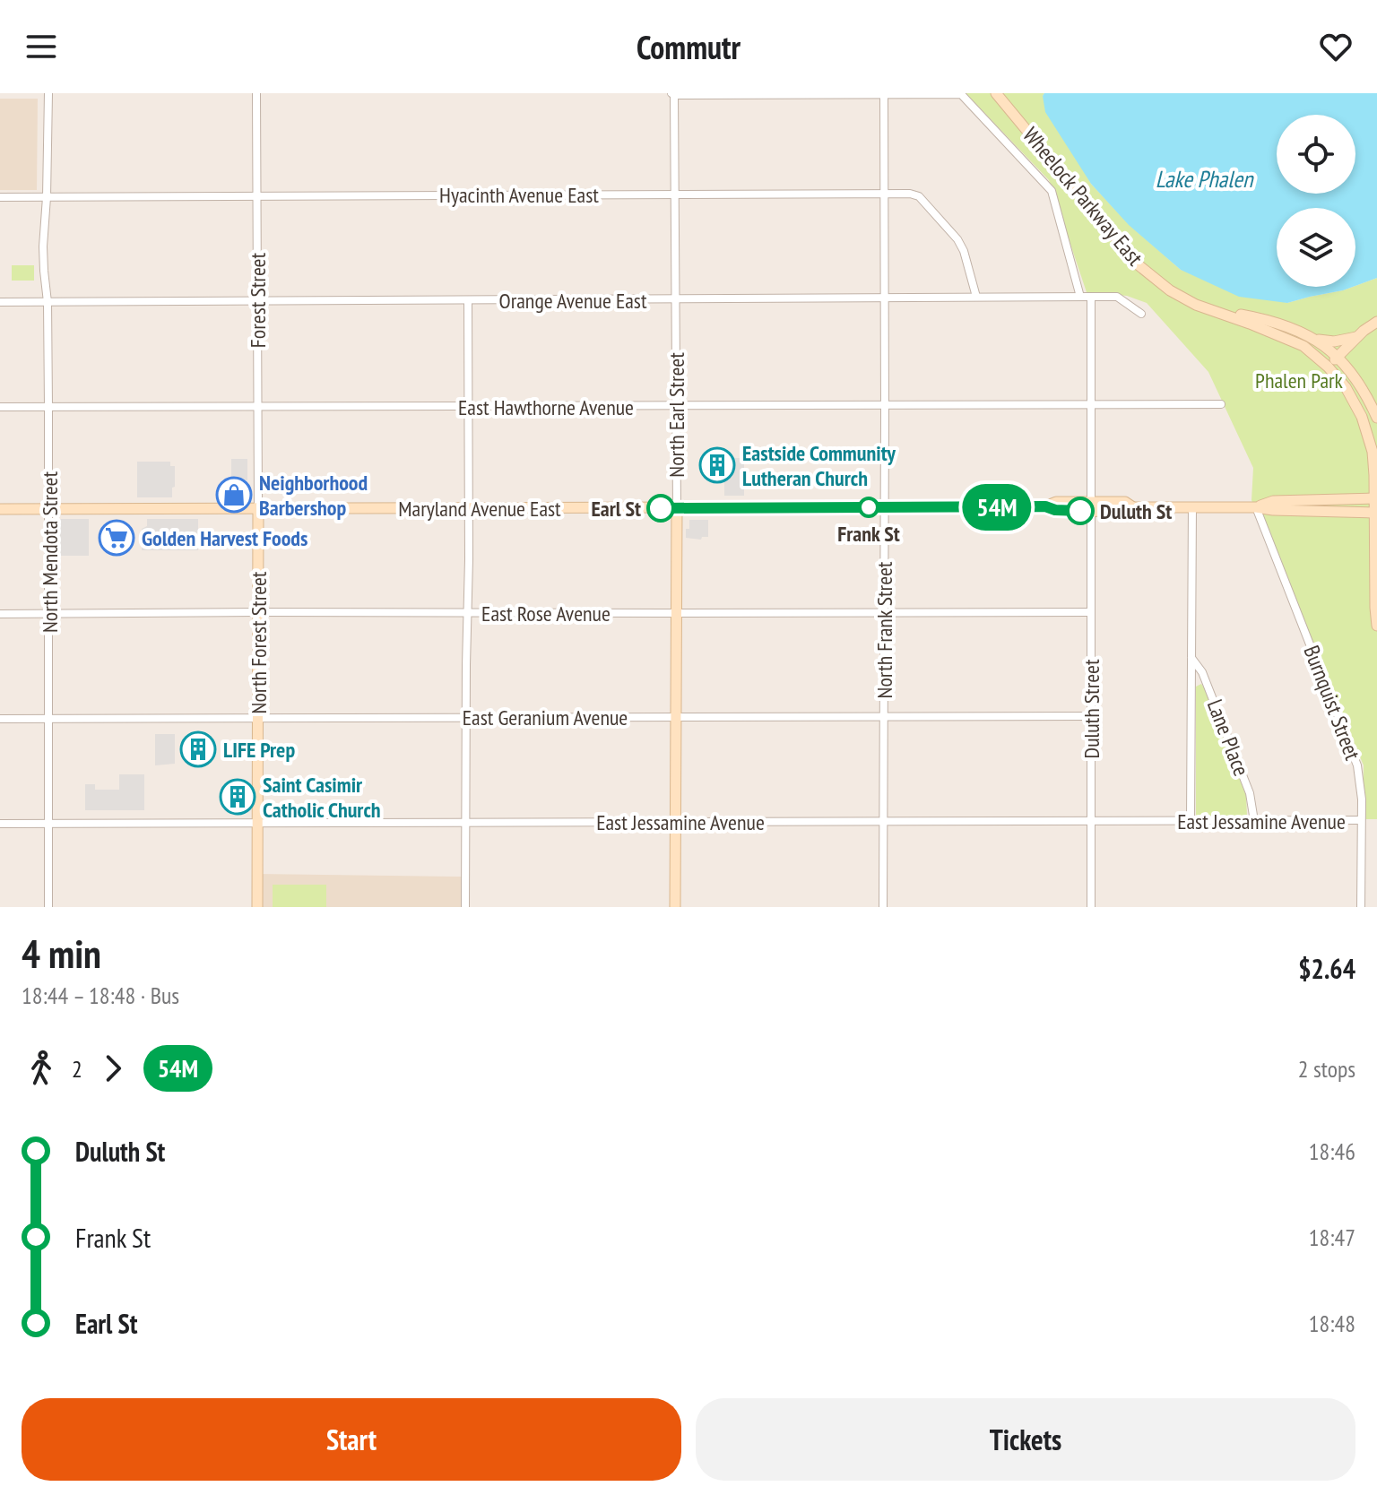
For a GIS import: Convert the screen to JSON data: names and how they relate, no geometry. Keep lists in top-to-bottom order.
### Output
{
  "streets": {
    "street": [
      "Hyacinth Avenue East",
      "Wheelock Parkway East",
      "Forest Street",
      "Orange Avenue East",
      "East Hawthorne Avenue",
      "North Earl Street",
      "Maryland Avenue East",
      "North Mendota Street",
      "East Rose Avenue",
      "North Frank Street",
      "North Forest Street",
      "Burnquist Street",
      "Duluth Street",
      "East Geranium Avenue",
      "Lane Place",
      "East Jessamine Avenue"
    ]
  },
  "crossings": [
    ["Hyacinth Avenue East", "Forest Street"],
    ["Hyacinth Avenue East", "Orange Avenue East"],
    ["Hyacinth Avenue East", "North Earl Street"],
    ["Hyacinth Avenue East", "North Mendota Street"],
    ["Hyacinth Avenue East", "North Frank Street"],
    ["Wheelock Parkway East", "Maryland Avenue East"],
    ["Forest Street", "Orange Avenue East"],
    ["Forest Street", "East Hawthorne Avenue"],
    ["Forest Street", "Maryland Avenue East"],
    ["Forest Street", "North Forest Street"],
    ["Orange Avenue East", "North Earl Street"],
    ["Orange Avenue East", "North Mendota Street"],
    ["Orange Avenue East", "North Frank Street"],
    ["Orange Avenue East", "Duluth Street"],
    ["East Hawthorne Avenue", "North Earl Street"],
    ["East Hawthorne Avenue", "North Mendota Street"],
    ["East Hawthorne Avenue", "North Frank Street"],
    ["East Hawthorne Avenue", "Duluth Street"],
    ["North Earl Street", "Maryland Avenue East"],
    ["North Earl Street", "East Rose Avenue"],
    ["North Earl Street", "East Geranium Avenue"],
    ["North Earl Street", "East Jessamine Avenue"],
    ["Maryland Avenue East", "North Mendota Street"],
    ["Maryland Avenue East", "North Frank Street"],
    ["Maryland Avenue East", "North Forest Street"],
    ["Maryland Avenue East", "Burnquist Street"],
    ["Maryland Avenue East", "Duluth Street"],
    ["Maryland Avenue East", "Lane Place"],
    ["North Mendota Street", "East Rose Avenue"],
    ["North Mendota Street", "East Geranium Avenue"],
    ["North Mendota Street", "East Jessamine Avenue"],
    ["East Rose Avenue", "North Frank Street"],
    ["East Rose Avenue", "North Forest Street"],
    ["East Rose Avenue", "Duluth Street"],
    ["North Frank Street", "East Geranium Avenue"],
    ["North Frank Street", "East Jessamine Avenue"],
    ["North Forest Street", "East Geranium Avenue"],
    ["North Forest Street", "East Jessamine Avenue"],
    ["Burnquist Street", "East Jessamine Avenue"],
    ["Duluth Street", "East Geranium Avenue"],
    ["Duluth Street", "East Jessamine Avenue"],
    ["Lane Place", "East Jessamine Avenue"]
  ],
  "water": ["Lake Phalen"],
  "parks": ["Phalen Park"],
  "places": {
    "building": ["Eastside Community Lutheran Church", "LIFE Prep", "Saint Casimir Catholic Church"],
    "shop": ["Neighborhood Barbershop"],
    "other": ["Frank St", "Earl St", "Duluth St"],
    "supermarket": ["Golden Harvest Foods"]
  },
  "lines": ["bus line 54M"],
  "page": {
    "header": "Commutr",
    "on_map": "54M",
    "heading": ["4 min", "18:44 – 18:48 · Bus", "$2.64"],
    "legs": ["2", "54M", "2 stops"],
    "list": [
      {
        "name": "Duluth St",
        "value": "18:46"
      },
      {
        "name": "Frank St",
        "value": "18:47"
      },
      {
        "name": "Earl St",
        "value": "18:48"
      }
    ],
    "buttons": ["Start", "Tickets"]
  }
}
